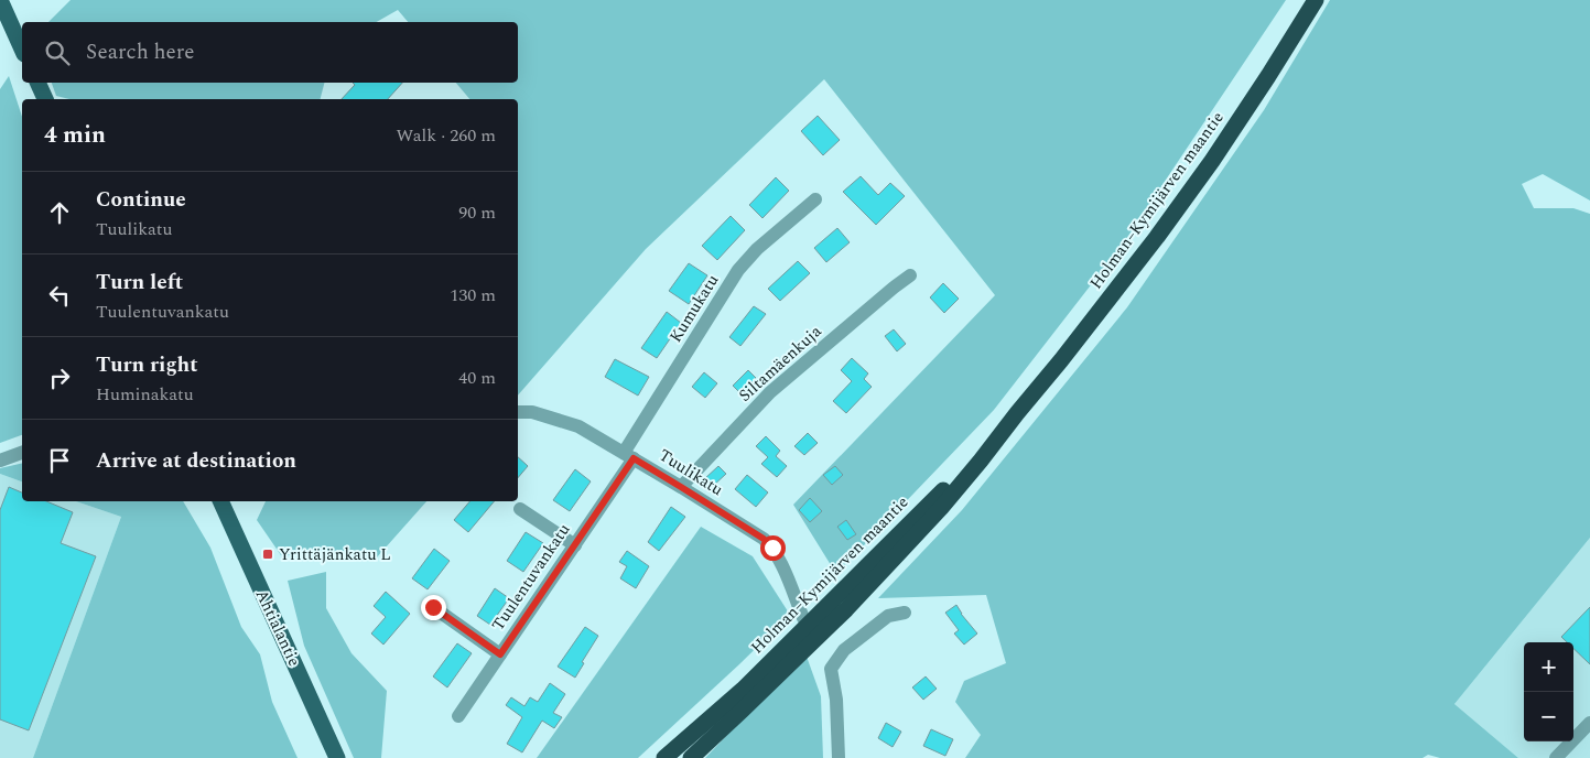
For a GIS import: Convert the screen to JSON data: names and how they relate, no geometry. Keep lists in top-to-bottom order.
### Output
{
  "streets": {
    "highway": ["Holman–Kymijärven maantie"],
    "main road": ["Ahtialantie"],
    "street": [
      "Kumukatu",
      "Siltamäenkuja",
      "Tuulikatu",
      "Tuulentuvankatu"
    ]
  },
  "crossings": [
    ["Kumukatu", "Tuulikatu"],
    ["Kumukatu", "Tuulentuvankatu"],
    ["Siltamäenkuja", "Tuulikatu"],
    ["Tuulikatu", "Tuulentuvankatu"]
  ],
  "places": {
    "transit": ["Yrittäjänkatu L"]
  },
  "page": {
    "search": "Search here",
    "heading": ["4 min", "Walk · 260 m"],
    "list": [
      ["Continue", "Tuulikatu", "90 m"],
      ["Turn left", "Tuulentuvankatu", "130 m"],
      ["Turn right", "Huminakatu", "40 m"],
      "Arrive at destination"
    ],
    "map_buttons": ["+", "−"]
  }
}
